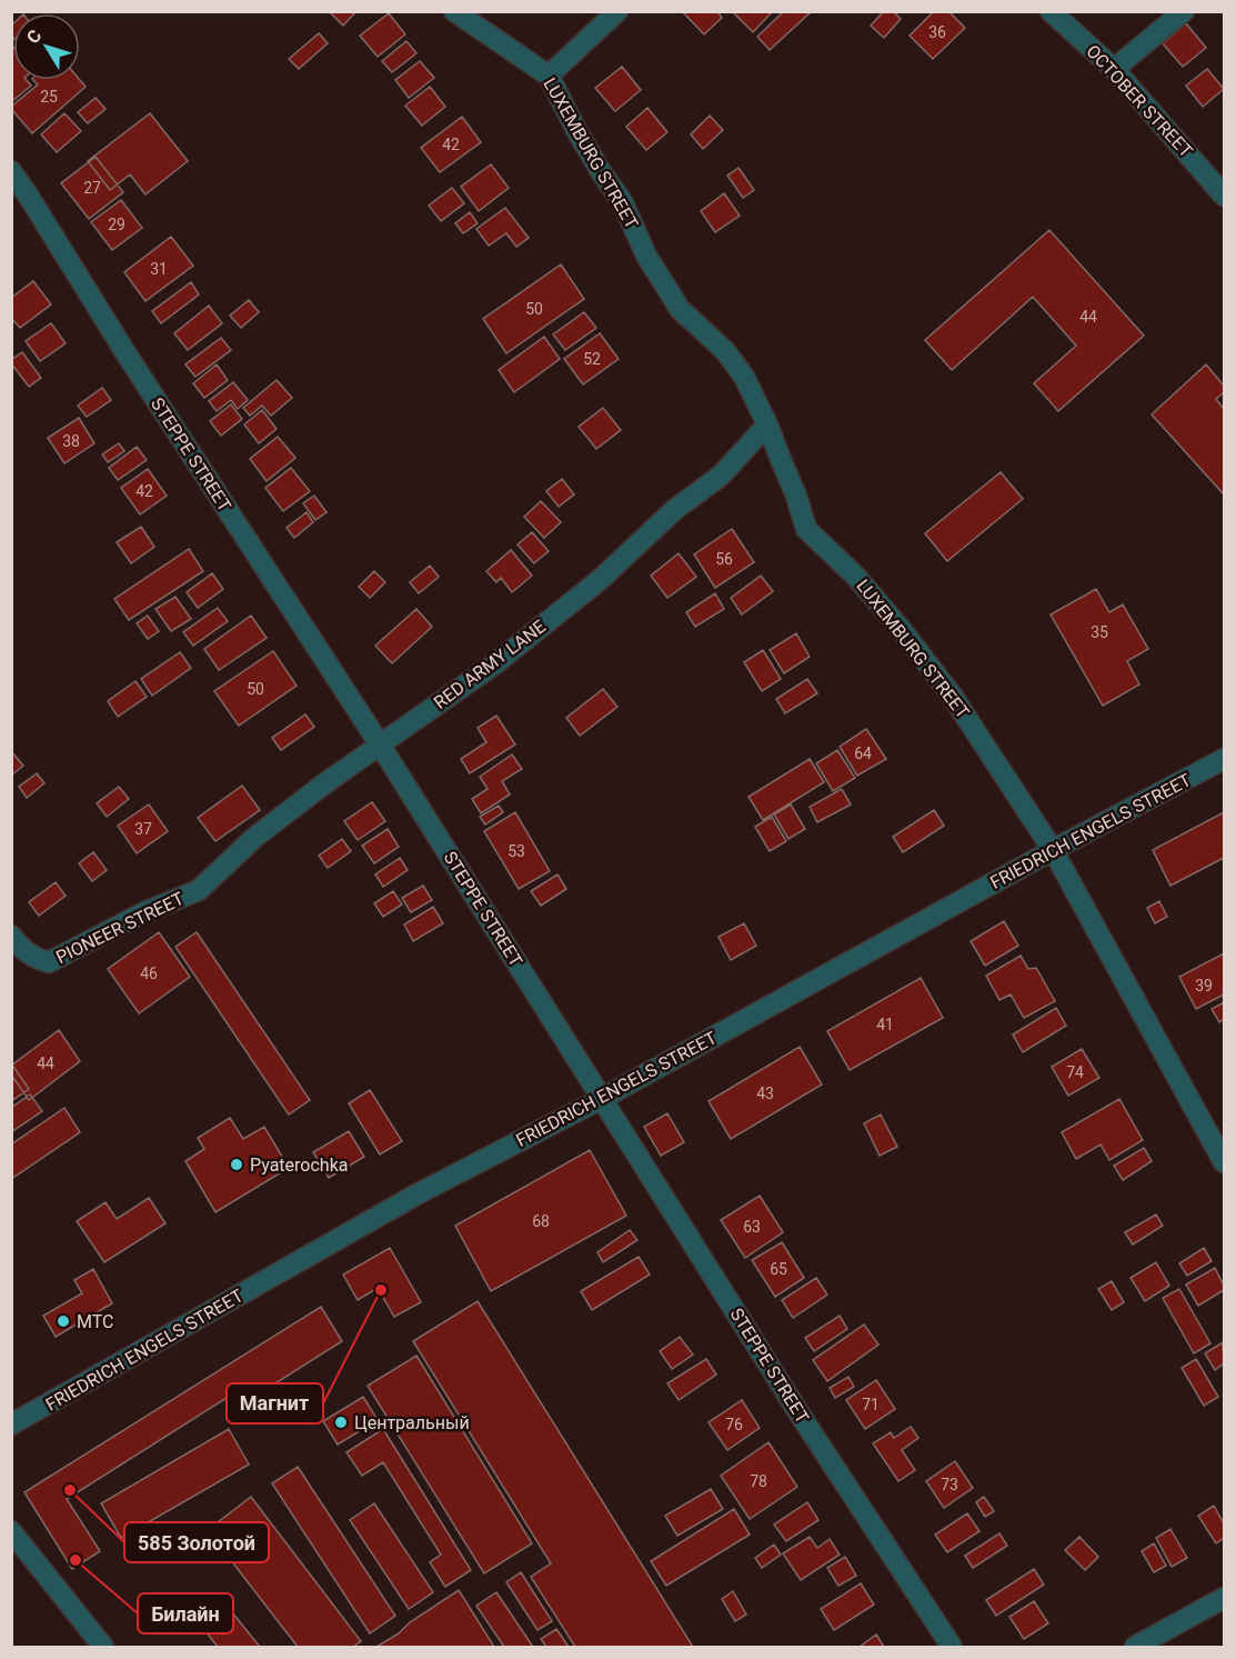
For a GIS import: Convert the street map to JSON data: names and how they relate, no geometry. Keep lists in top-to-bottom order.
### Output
{
  "streets": {
    "street": [
      "OCTOBER STREET",
      "LUXEMBURG STREET",
      "STEPPE STREET",
      "RED ARMY LANE",
      "FRIEDRICH ENGELS STREET",
      "PIONEER STREET"
    ]
  },
  "crossings": [
    ["LUXEMBURG STREET", "RED ARMY LANE"],
    ["LUXEMBURG STREET", "FRIEDRICH ENGELS STREET"],
    ["STEPPE STREET", "RED ARMY LANE"],
    ["STEPPE STREET", "FRIEDRICH ENGELS STREET"],
    ["RED ARMY LANE", "PIONEER STREET"]
  ],
  "places": [
    "Pyaterochka",
    "Магнит",
    "МТС",
    "Центральный",
    "585 Золотой",
    "Билайн"
  ],
  "house_numbers": [
    "36",
    "25",
    "42",
    "27",
    "29",
    "31",
    "50",
    "44",
    "52",
    "38",
    "42",
    "56",
    "35",
    "50",
    "64",
    "37",
    "53",
    "46",
    "39",
    "41",
    "44",
    "74",
    "43",
    "68",
    "63",
    "65",
    "71",
    "76",
    "78",
    "73"
  ],
  "north": "top left"
}
